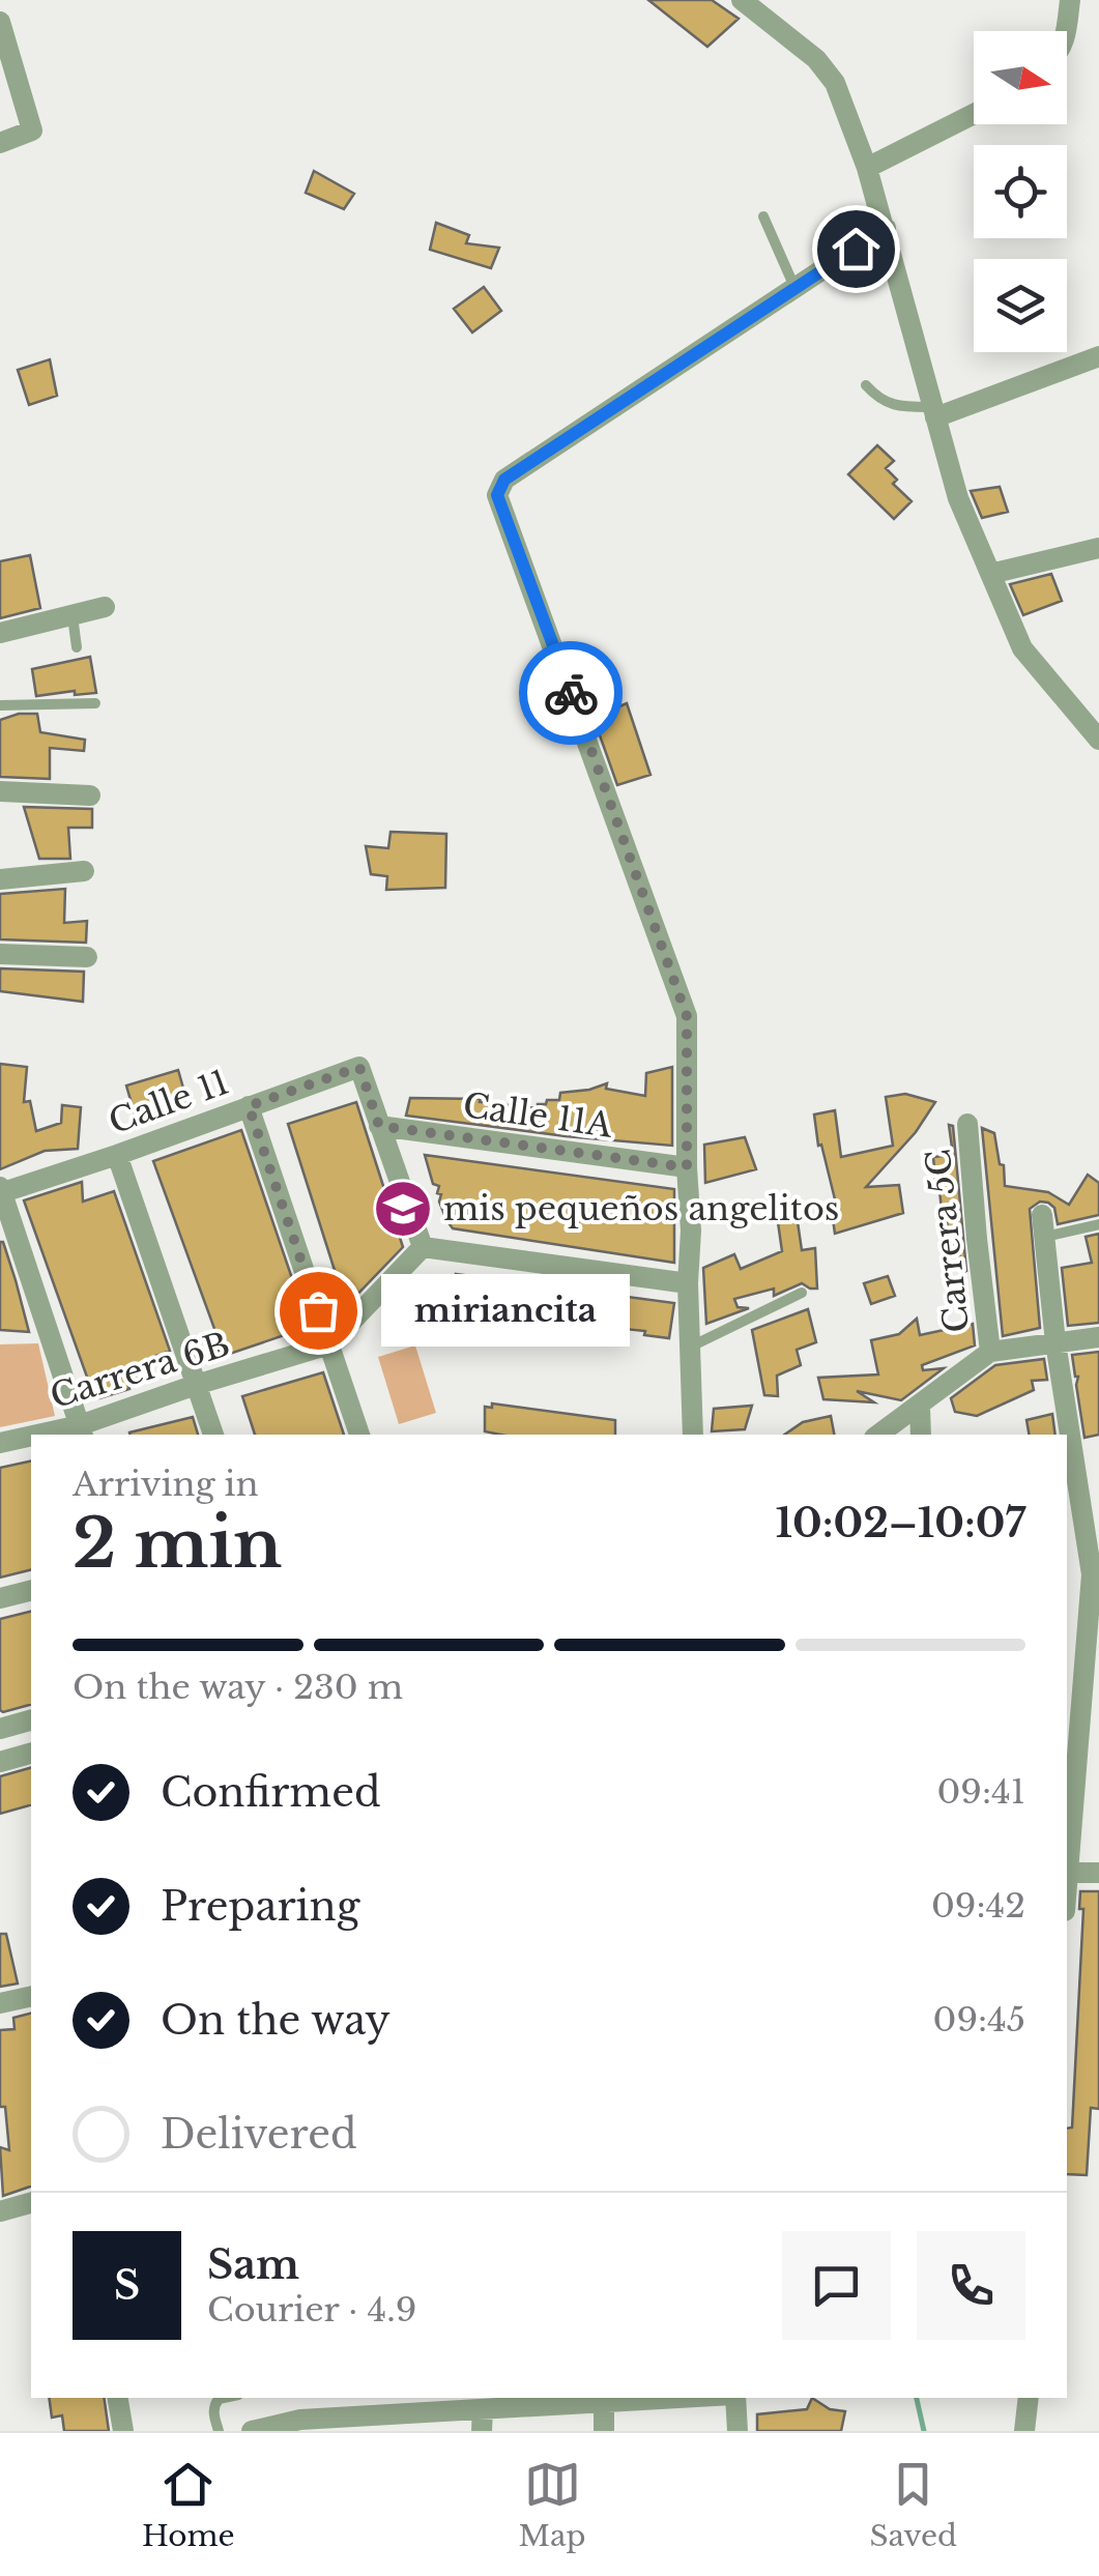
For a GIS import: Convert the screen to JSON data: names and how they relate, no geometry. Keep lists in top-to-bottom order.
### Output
{
  "streets": {
    "street": [
      "Calle 11",
      "Calle 11A",
      "Carrera 5C",
      "Carrera 6B"
    ]
  },
  "crossings": [
    ["Calle 11", "Calle 11A"]
  ],
  "places": {
    "school or university": ["mis pequeños angelitos"],
    "other": ["miriancita"]
  },
  "north": "right",
  "page": {
    "bubble": "miriancita",
    "heading": ["2 min", "Arriving in", "10:02–10:07"],
    "panel": ["Sam", "Courier · 4.9"],
    "bar": "On the way · 230 m",
    "list": [
      ["Confirmed", "09:41"],
      ["Preparing", "09:42"],
      ["On the way", "09:45"],
      "Delivered"
    ],
    "round": "S",
    "tabs": ["Home", "Map", "Saved"]
  }
}
